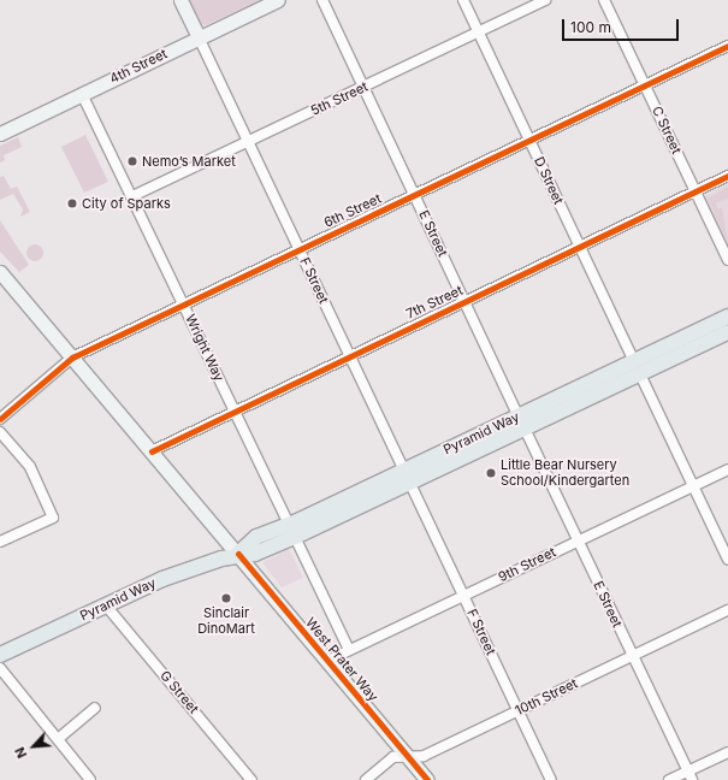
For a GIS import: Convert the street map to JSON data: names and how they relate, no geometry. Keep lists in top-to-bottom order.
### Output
{
  "streets": {
    "main road": ["4th Street", "Pyramid Way", "West Prater Way"],
    "street": [
      "5th Street",
      "C Street",
      "D Street",
      "6th Street",
      "E Street",
      "F Street",
      "7th Street",
      "Wright Way",
      "9th Street",
      "G Street",
      "10th Street"
    ]
  },
  "crossings": [
    ["4th Street", "F Street"],
    ["4th Street", "Wright Way"],
    ["5th Street", "D Street"],
    ["5th Street", "E Street"],
    ["5th Street", "F Street"],
    ["5th Street", "Wright Way"],
    ["C Street", "6th Street"],
    ["C Street", "7th Street"],
    ["D Street", "6th Street"],
    ["D Street", "7th Street"],
    ["D Street", "Pyramid Way"],
    ["D Street", "9th Street"],
    ["6th Street", "E Street"],
    ["6th Street", "F Street"],
    ["6th Street", "Wright Way"],
    ["6th Street", "West Prater Way"],
    ["E Street", "7th Street"],
    ["E Street", "Pyramid Way"],
    ["E Street", "9th Street"],
    ["E Street", "10th Street"],
    ["F Street", "7th Street"],
    ["F Street", "Pyramid Way"],
    ["F Street", "9th Street"],
    ["F Street", "10th Street"],
    ["7th Street", "Wright Way"],
    ["7th Street", "West Prater Way"],
    ["Wright Way", "Pyramid Way"],
    ["Wright Way", "9th Street"],
    ["Pyramid Way", "West Prater Way"],
    ["Pyramid Way", "G Street"],
    ["9th Street", "West Prater Way"],
    ["West Prater Way", "10th Street"]
  ],
  "places": [
    "Nemo’s Market",
    "City of Sparks",
    "Little Bear Nursery School/Kindergarten",
    "Sinclair DinoMart"
  ],
  "scale_bar": "100 m",
  "north": "bottom left"
}
